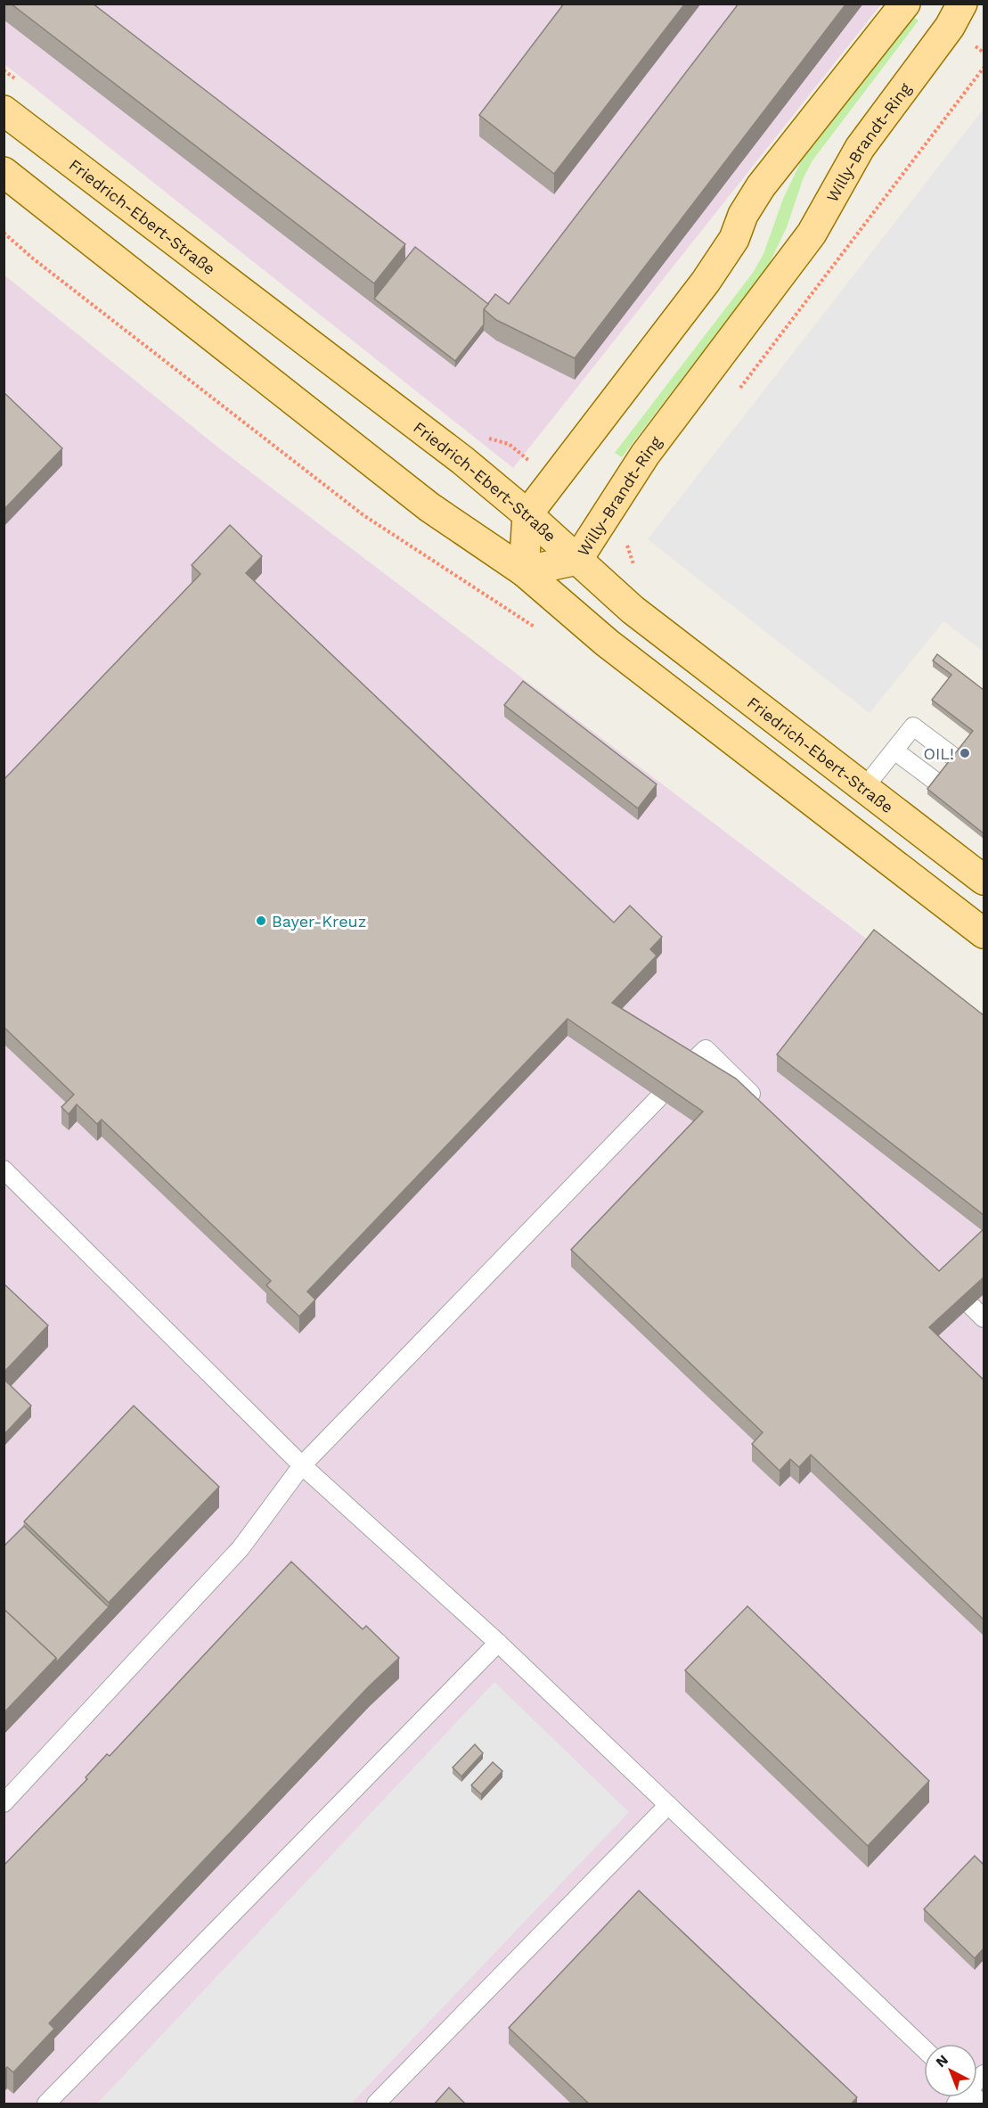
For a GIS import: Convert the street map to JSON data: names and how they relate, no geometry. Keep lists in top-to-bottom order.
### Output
{
  "streets": {
    "main road": ["Willy-Brandt-Ring", "Friedrich-Ebert-Straße"]
  },
  "crossings": [
    ["Willy-Brandt-Ring", "Friedrich-Ebert-Straße"]
  ],
  "places": ["OIL!", "Bayer-Kreuz"],
  "north": "top left"
}
